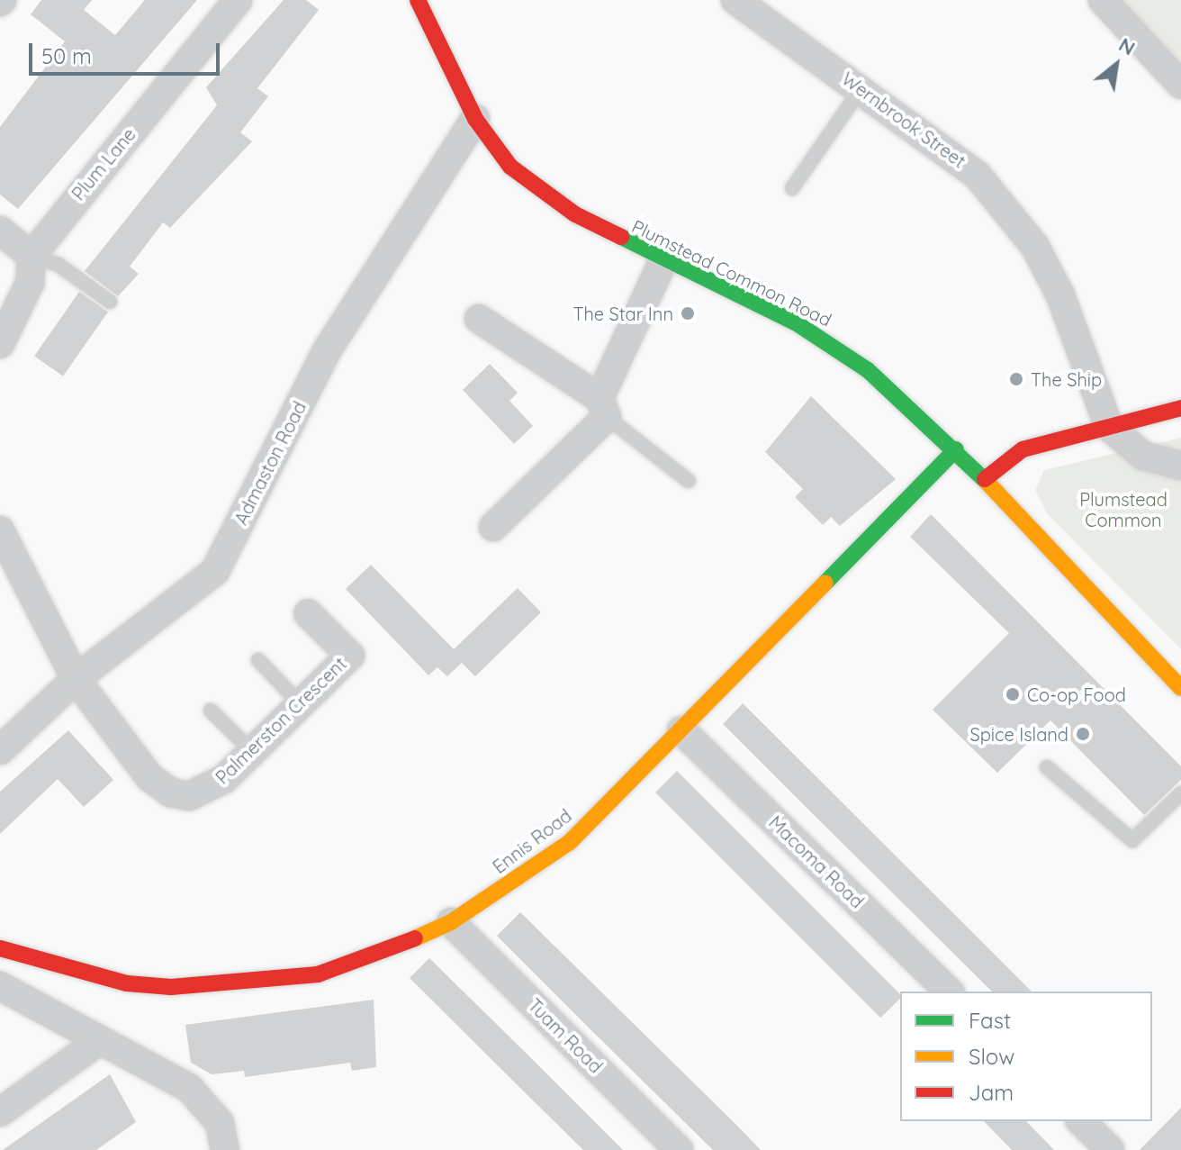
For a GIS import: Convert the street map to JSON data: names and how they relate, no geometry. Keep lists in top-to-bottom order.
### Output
{
  "streets": {
    "street": [
      "Wernbrook Street",
      "Plum Lane",
      "Plumstead Common Road",
      "Admaston Road",
      "Palmerston Crescent",
      "Ennis Road",
      "Macoma Road",
      "Tuam Road"
    ]
  },
  "crossings": [
    ["Plumstead Common Road", "Admaston Road"],
    ["Plumstead Common Road", "Ennis Road"],
    ["Admaston Road", "Palmerston Crescent"],
    ["Ennis Road", "Macoma Road"],
    ["Ennis Road", "Tuam Road"]
  ],
  "parks": ["Plumstead Common"],
  "places": [
    "The Star Inn",
    "The Ship",
    "Co-op Food",
    "Spice Island"
  ],
  "legend": ["Fast", "Slow", "Jam"],
  "scale_bar": "50 m",
  "north": "top right"
}
